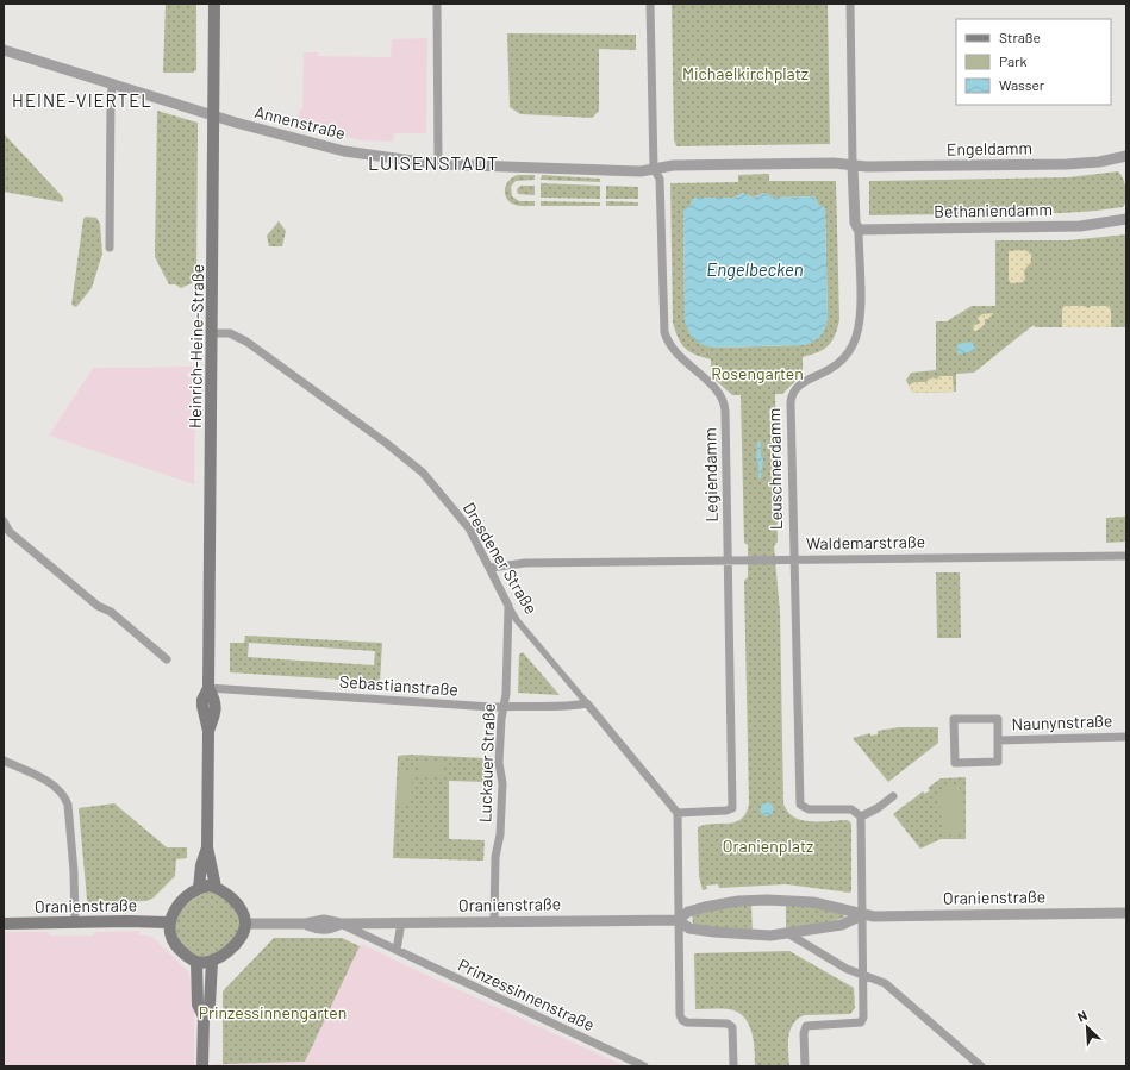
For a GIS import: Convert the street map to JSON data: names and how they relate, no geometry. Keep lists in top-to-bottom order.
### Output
{
  "streets": {
    "main road": ["Heinrich-Heine-Straße", "Oranienstraße"],
    "street": [
      "Annenstraße",
      "Engeldamm",
      "Bethaniendamm",
      "Leuschnerdamm",
      "Legiendamm",
      "Waldemarstraße",
      "Dresdener Straße",
      "Sebastianstraße",
      "Naunynstraße",
      "Luckauer Straße",
      "Prinzessinnenstraße"
    ]
  },
  "crossings": [
    ["Annenstraße", "Heinrich-Heine-Straße"],
    ["Annenstraße", "Legiendamm"],
    ["Engeldamm", "Leuschnerdamm"],
    ["Bethaniendamm", "Leuschnerdamm"],
    ["Heinrich-Heine-Straße", "Dresdener Straße"],
    ["Heinrich-Heine-Straße", "Sebastianstraße"],
    ["Leuschnerdamm", "Waldemarstraße"],
    ["Legiendamm", "Waldemarstraße"],
    ["Legiendamm", "Dresdener Straße"],
    ["Waldemarstraße", "Dresdener Straße"],
    ["Dresdener Straße", "Sebastianstraße"],
    ["Dresdener Straße", "Luckauer Straße"],
    ["Sebastianstraße", "Luckauer Straße"],
    ["Luckauer Straße", "Oranienstraße"],
    ["Oranienstraße", "Prinzessinnenstraße"]
  ],
  "districts": ["HEINE-VIERTEL", "LUISENSTADT"],
  "water": ["Engelbecken"],
  "parks": [
    "Michaelkirchplatz",
    "Rosengarten",
    "Oranienplatz",
    "Prinzessinnengarten"
  ],
  "legend": ["Straße", "Park", "Wasser"],
  "north": "top left"
}
